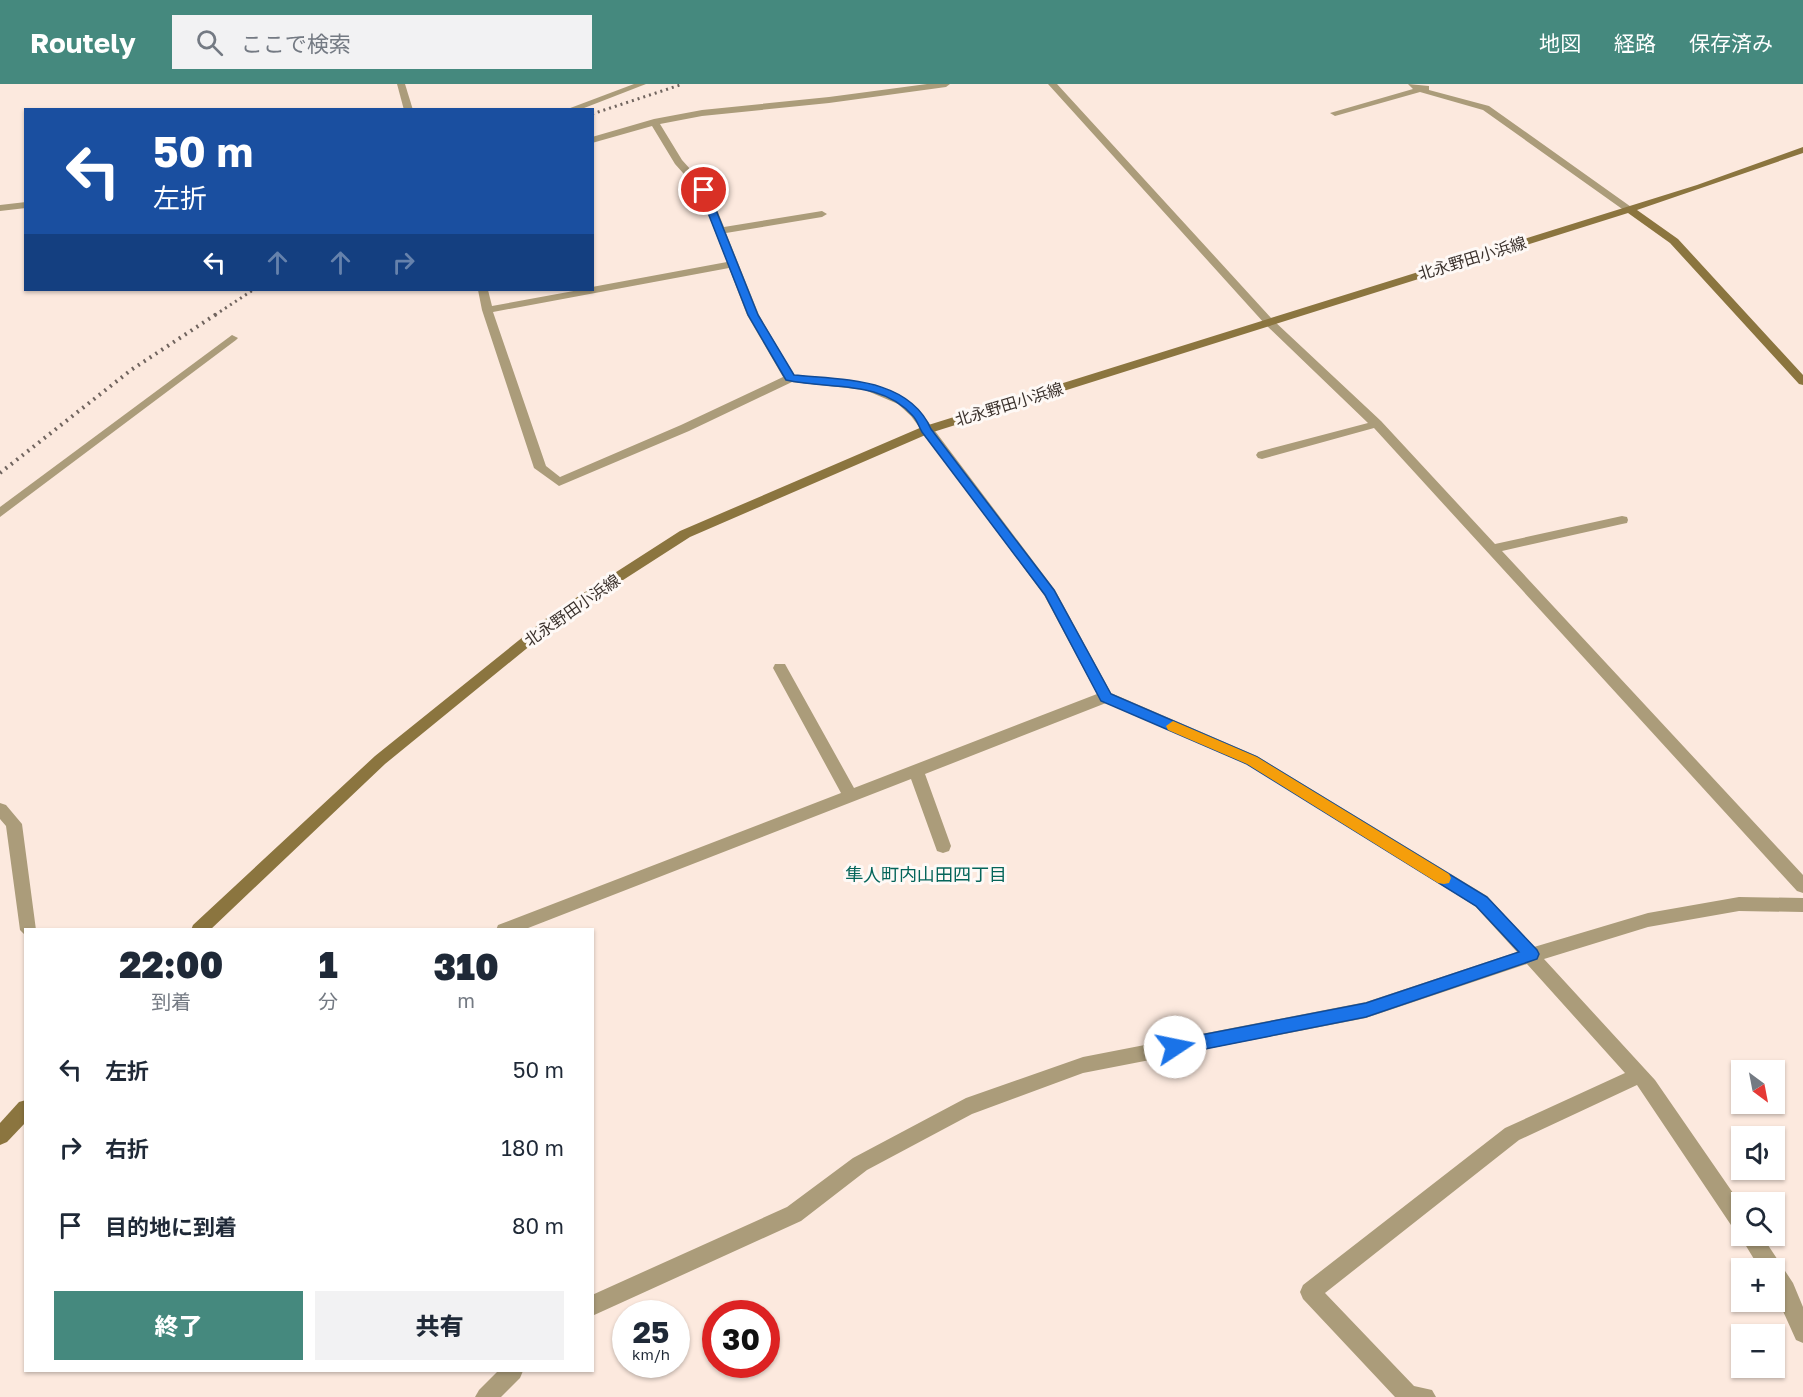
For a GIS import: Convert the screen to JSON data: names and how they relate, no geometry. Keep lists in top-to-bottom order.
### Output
{
  "streets": {
    "main road": ["北永野田小浜線"]
  },
  "districts": ["隼人町内山田四丁目"],
  "north": "bottom right",
  "page": {
    "header": "Routely",
    "search": "ここで検索",
    "nav": ["地図", "経路", "保存済み"],
    "turn": ["50 m", "左折"],
    "eta": [
      "22:00",
      "到着",
      "1",
      "分",
      "310",
      "m"
    ],
    "list": [
      {
        "name": "左折",
        "value": "50 m"
      },
      {
        "name": "右折",
        "value": "180 m"
      },
      {
        "name": "目的地に到着",
        "value": "80 m"
      }
    ],
    "map_buttons": ["+", "−"],
    "buttons": ["終了", "共有"],
    "speed": "25 km/h",
    "limit": "30"
  }
}
